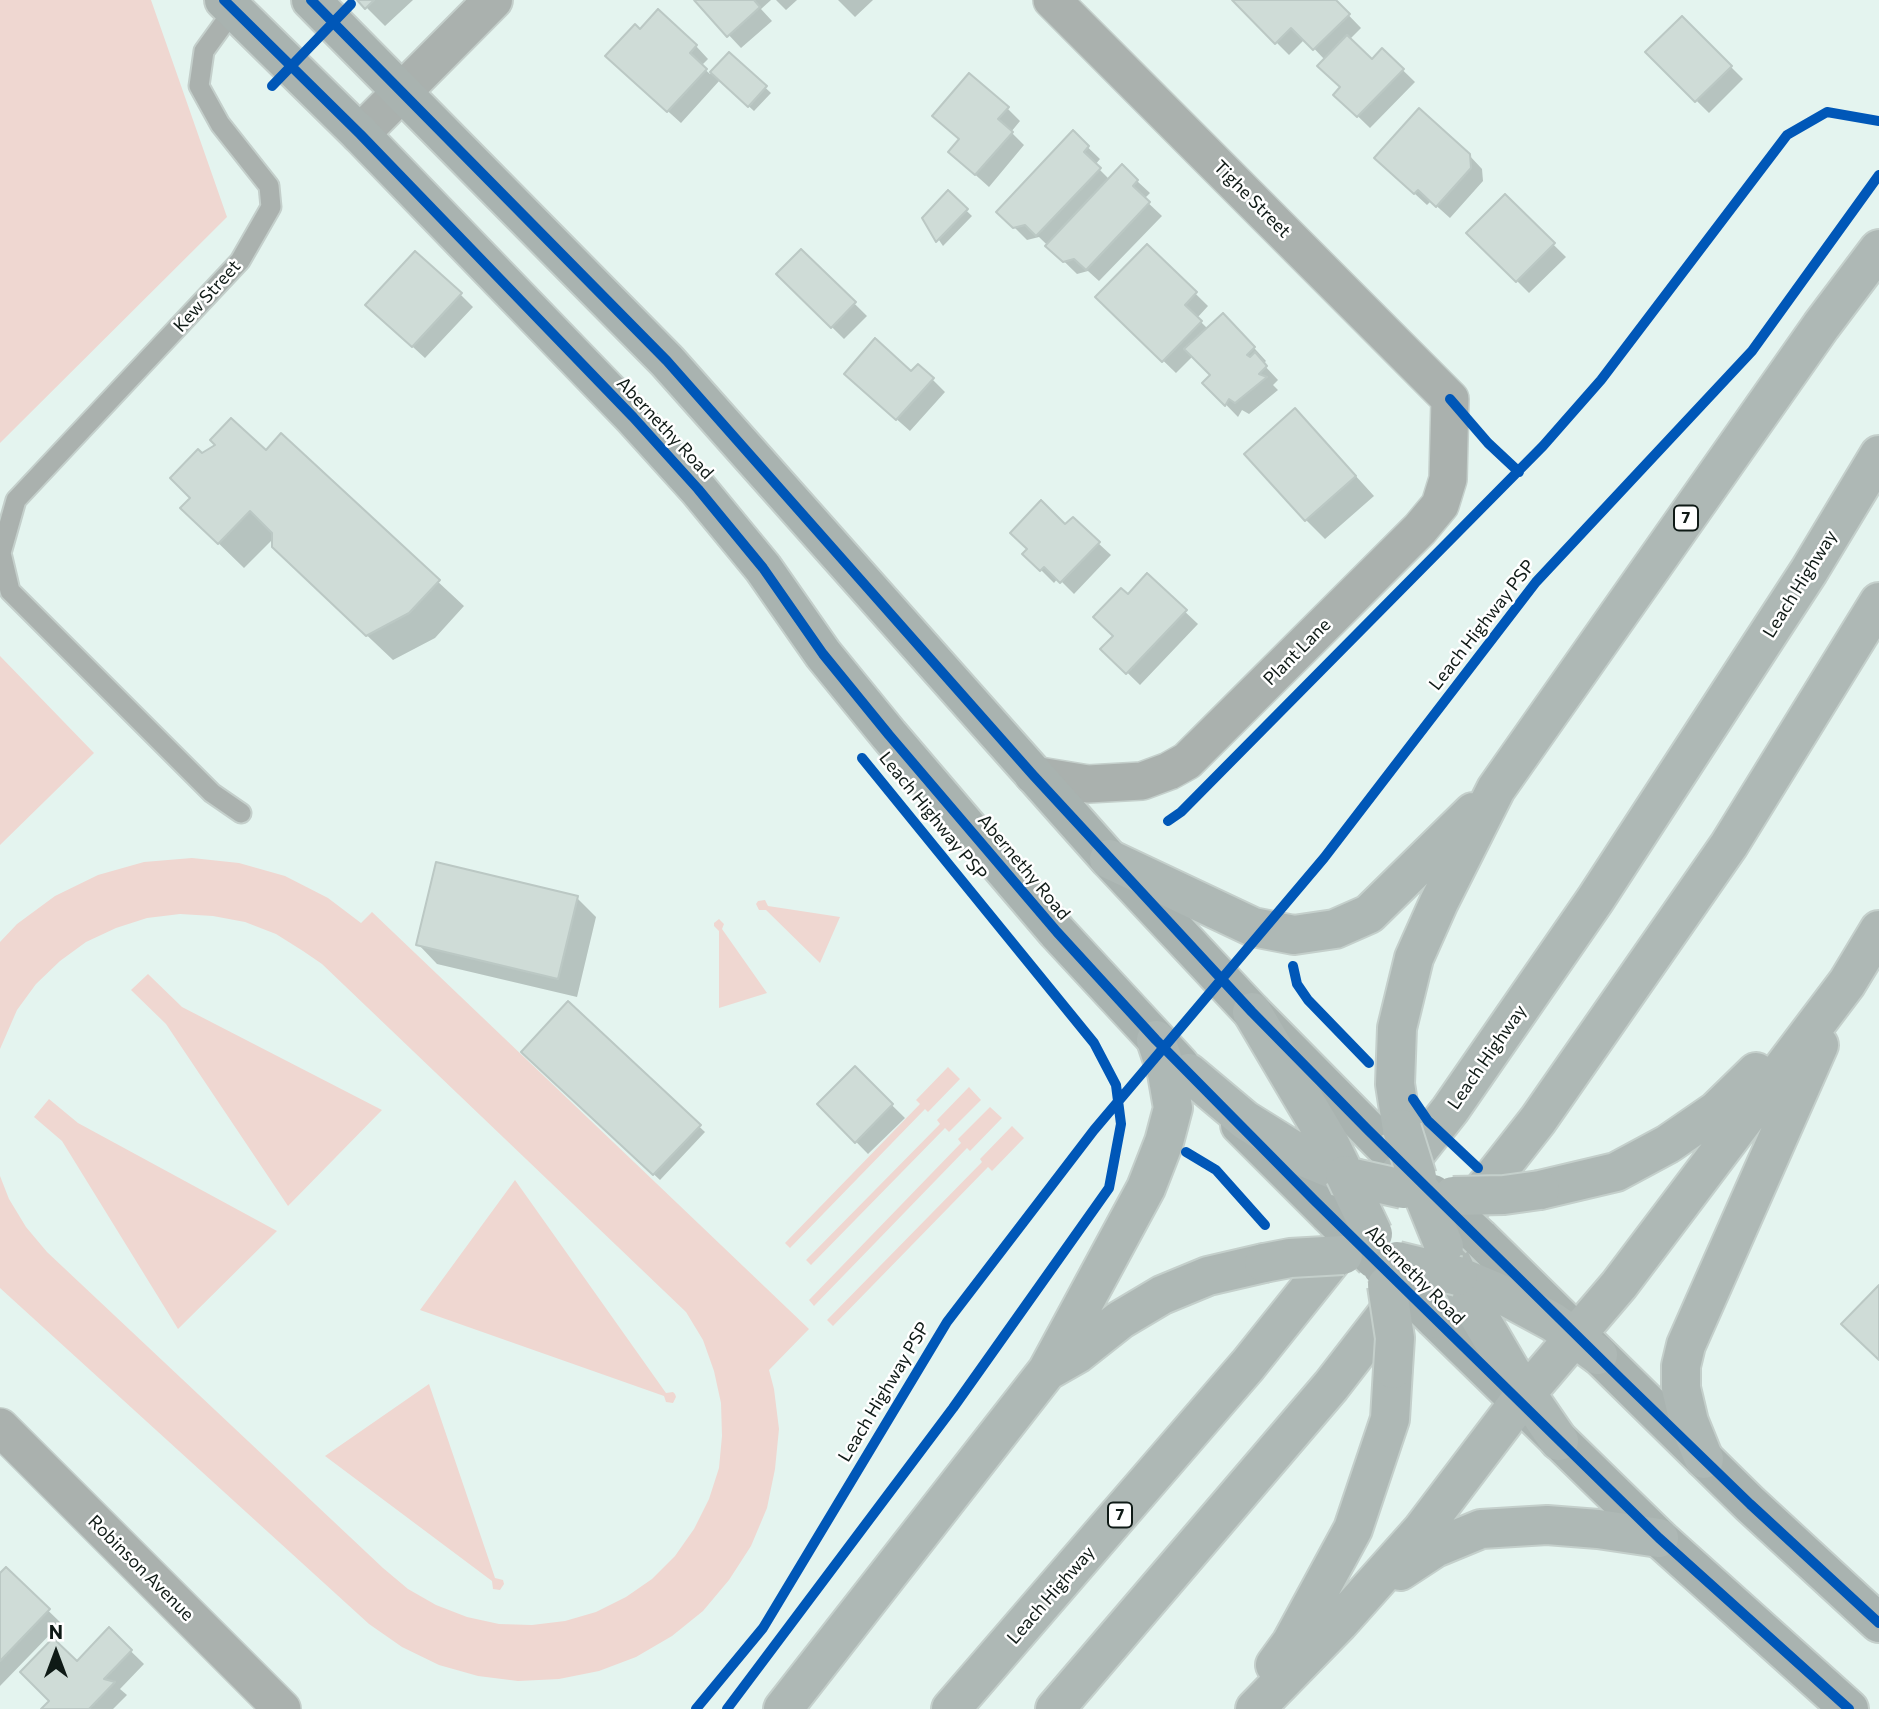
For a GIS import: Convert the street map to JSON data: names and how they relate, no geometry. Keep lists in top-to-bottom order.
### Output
{
  "streets": {
    "highway": ["7", "Leach Highway"],
    "main road": ["Abernethy Road"],
    "street": ["Tighe Street", "Plant Lane", "Robinson Avenue"],
    "lane": ["Kew Street"],
    "cycle path": ["Leach Highway PSP"]
  },
  "crossings": [
    ["Tighe Street", "Plant Lane"],
    ["Kew Street", "Abernethy Road"],
    ["Abernethy Road", "7"]
  ],
  "north": "top"
}
